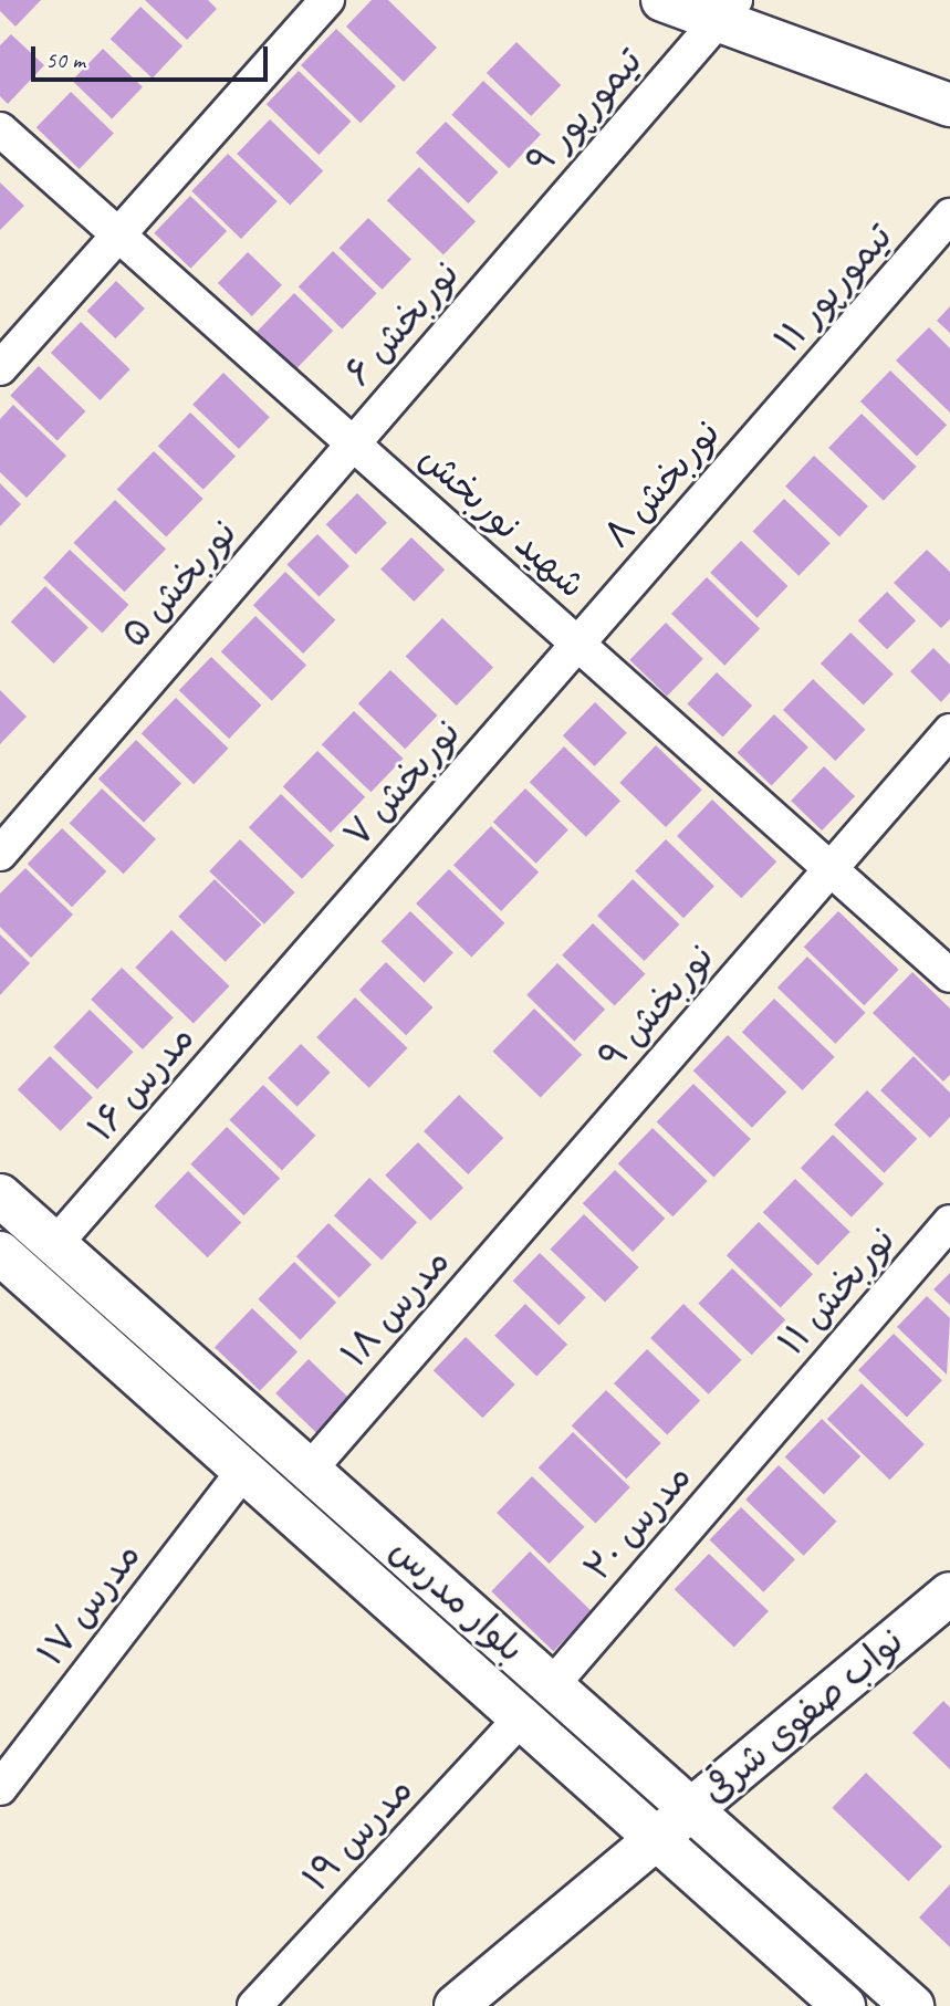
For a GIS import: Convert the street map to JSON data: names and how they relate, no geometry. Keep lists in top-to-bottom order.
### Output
{
  "streets": {
    "main road": ["بلوار مدرس", "نواب صفوی شرقی"],
    "street": [
      "تیمورپور ۹",
      "تیمورپور ۱۱",
      "نوربخش ۶",
      "نوربخش ۸",
      "شهید نوربخش",
      "نوربخش ۵",
      "نوربخش ۷",
      "نوربخش ۹",
      "مدرس ۱۶",
      "نوربخش ۱۱",
      "مدرس ۱۸",
      "مدرس ۲۰",
      "مدرس ۱۷",
      "مدرس ۱۹"
    ]
  },
  "crossings": [
    ["تیمورپور ۹", "نوربخش ۶"],
    ["تیمورپور ۱۱", "نوربخش ۸"],
    ["نوربخش ۶", "شهید نوربخش"],
    ["نوربخش ۶", "نوربخش ۵"],
    ["نوربخش ۸", "شهید نوربخش"],
    ["نوربخش ۸", "نوربخش ۷"],
    ["شهید نوربخش", "نوربخش ۵"],
    ["شهید نوربخش", "نوربخش ۷"],
    ["شهید نوربخش", "نوربخش ۹"],
    ["نوربخش ۷", "مدرس ۱۶"],
    ["نوربخش ۹", "مدرس ۱۸"],
    ["مدرس ۱۶", "بلوار مدرس"],
    ["نوربخش ۱۱", "مدرس ۲۰"],
    ["مدرس ۱۸", "بلوار مدرس"],
    ["مدرس ۲۰", "بلوار مدرس"],
    ["بلوار مدرس", "مدرس ۱۷"],
    ["بلوار مدرس", "نواب صفوی شرقی"],
    ["بلوار مدرس", "مدرس ۱۹"]
  ],
  "scale_bar": "50 m"
}
